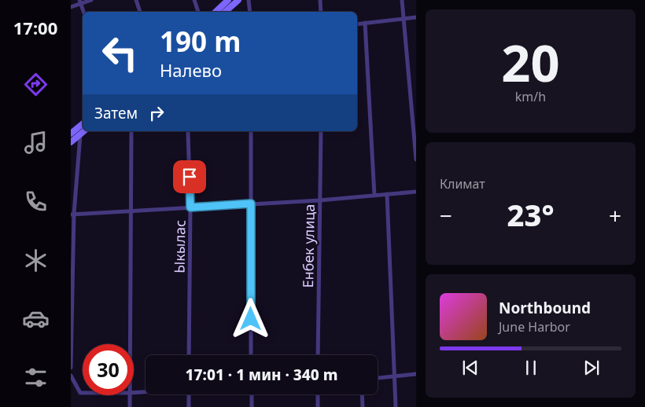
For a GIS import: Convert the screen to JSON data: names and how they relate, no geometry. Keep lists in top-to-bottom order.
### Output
{
  "streets": {
    "street": ["Енбек улица", "Ыкылас"]
  },
  "page": {
    "tabs": "17:00",
    "tile": [
      ["20", "km/h"],
      "Климат"
    ],
    "turn": ["190 m", "Налево"],
    "then": "Затем",
    "heat": ["−", "23°", "+"],
    "song": ["Northbound", "June Harbor"],
    "limit": "30",
    "trip": "17:01 · 1 мин · 340 m"
  }
}
